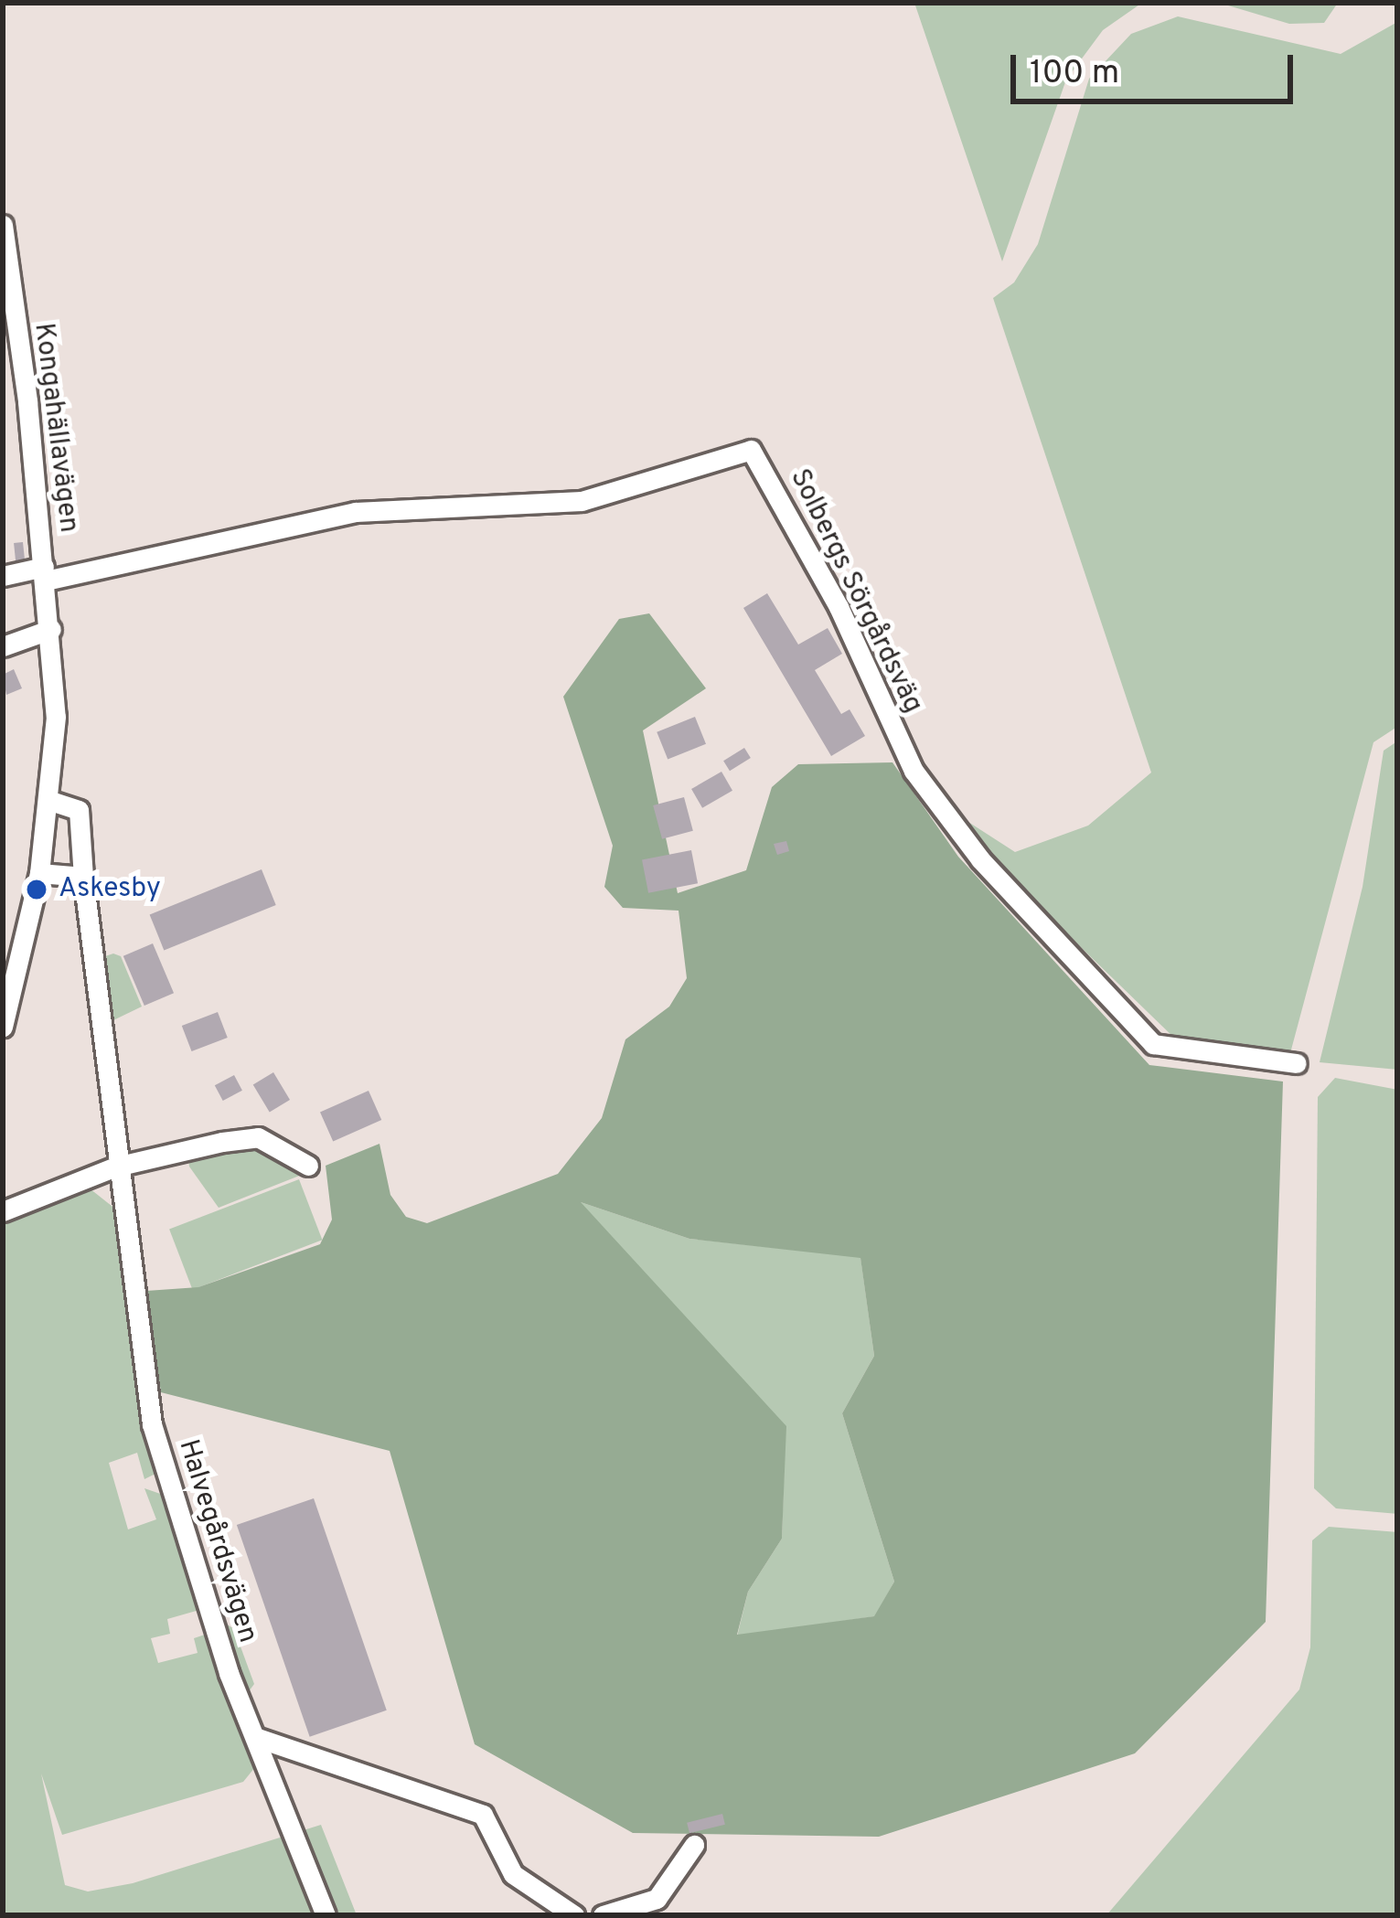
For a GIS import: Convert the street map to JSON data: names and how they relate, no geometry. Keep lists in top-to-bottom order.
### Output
{
  "streets": {
    "street": ["Kongahällavägen", "Solbergs Sörgårdsväg", "Halvegårdsvägen"]
  },
  "crossings": [
    ["Kongahällavägen", "Solbergs Sörgårdsväg"],
    ["Kongahällavägen", "Halvegårdsvägen"]
  ],
  "places": ["Askesby"],
  "scale_bar": "100 m"
}
